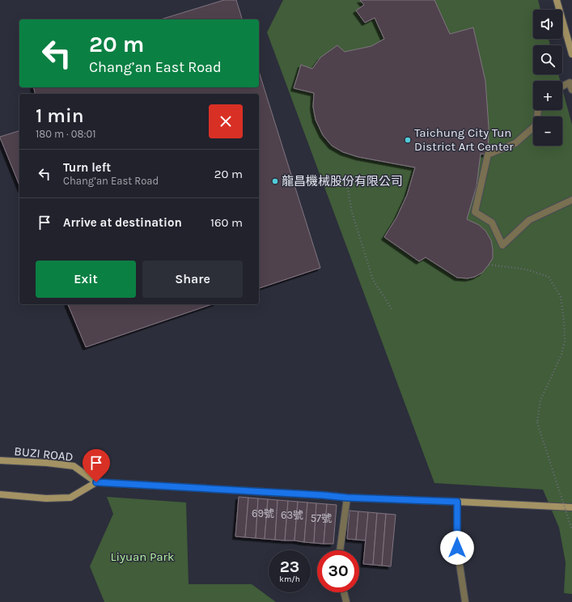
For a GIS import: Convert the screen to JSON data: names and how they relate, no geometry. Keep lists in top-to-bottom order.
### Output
{
  "streets": {
    "street": ["BUZI ROAD"]
  },
  "parks": ["Liyuan Park"],
  "places": ["Taichung City Tun District Art Center", "龍昌機械股份有限公司"],
  "house_numbers": ["69號", "63號", "57號"],
  "page": {
    "map_buttons": ["+", "−"],
    "turn": ["20 m", "Chang’an East Road"],
    "heading": ["1 min", "180 m · 08:01"],
    "list": [
      {
        "name": "Turn left",
        "note": "Chang’an East Road",
        "value": "20 m"
      },
      {
        "name": "Arrive at destination",
        "value": "160 m"
      }
    ],
    "buttons": ["Exit", "Share"],
    "speed": "23 km/h",
    "limit": "30"
  }
}
